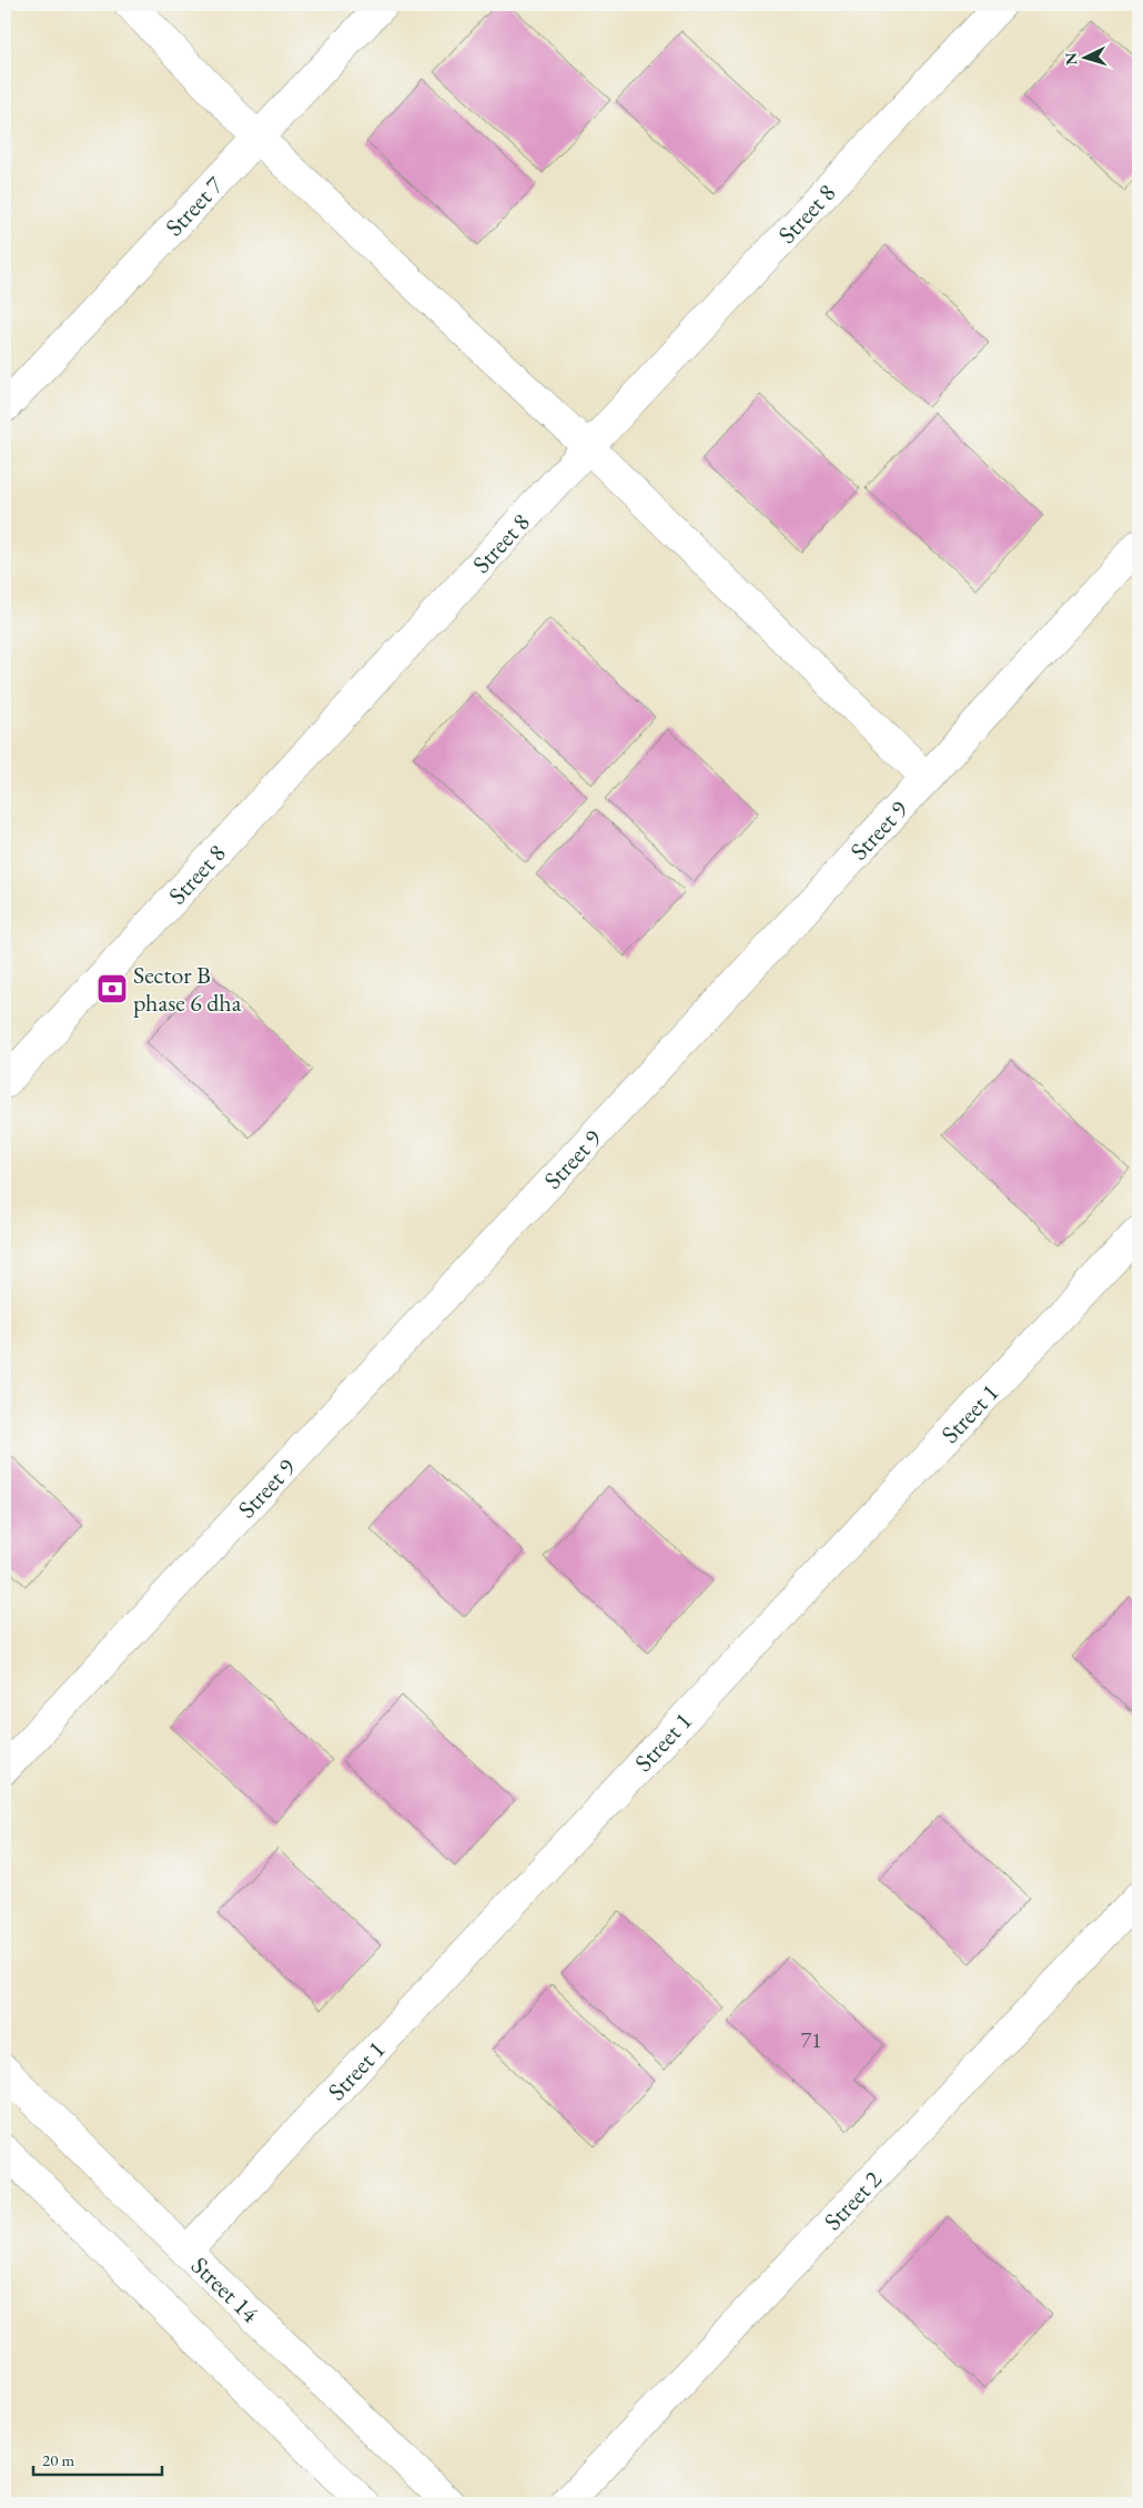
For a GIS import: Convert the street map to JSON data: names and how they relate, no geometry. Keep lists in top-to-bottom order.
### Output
{
  "streets": {
    "street": [
      "Street 7",
      "Street 8",
      "Street 9",
      "Street 1",
      "Street 2",
      "Street 14"
    ]
  },
  "crossings": [
    ["Street 1", "Street 14"]
  ],
  "places": {
    "bank": ["Sector B phase 6 dha"]
  },
  "house_numbers": ["71"],
  "scale_bar": "20 m",
  "north": "left"
}
